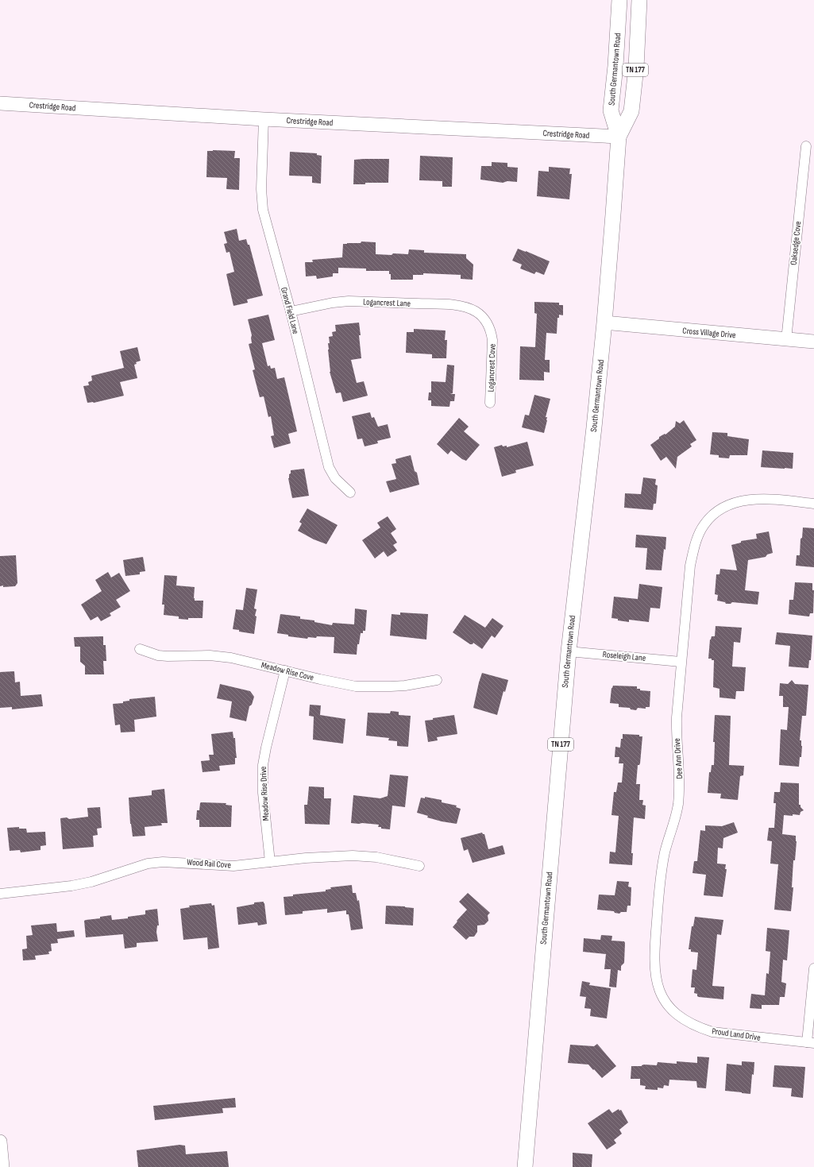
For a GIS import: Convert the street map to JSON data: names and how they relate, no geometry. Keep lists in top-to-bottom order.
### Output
{
  "streets": {
    "main road": ["South Germantown Road", "TN 177"],
    "street": [
      "Crestridge Road",
      "Oaksedge Cove",
      "Logancrest Lane",
      "Grand Field Lane",
      "Cross Village Drive",
      "Logancrest Cove",
      "Roseleigh Lane",
      "Meadow Rise Cove",
      "Dee Ann Drive",
      "Meadow Rise Drive",
      "Wood Rail Cove",
      "Proud Land Drive"
    ]
  },
  "crossings": [
    ["South Germantown Road", "Crestridge Road"],
    ["South Germantown Road", "Cross Village Drive"],
    ["South Germantown Road", "Roseleigh Lane"],
    ["Crestridge Road", "Grand Field Lane"],
    ["Oaksedge Cove", "Cross Village Drive"],
    ["Logancrest Lane", "Grand Field Lane"],
    ["Logancrest Lane", "Logancrest Cove"],
    ["Roseleigh Lane", "Dee Ann Drive"],
    ["Meadow Rise Cove", "Meadow Rise Drive"],
    ["Dee Ann Drive", "Proud Land Drive"],
    ["Meadow Rise Drive", "Wood Rail Cove"]
  ]
}
